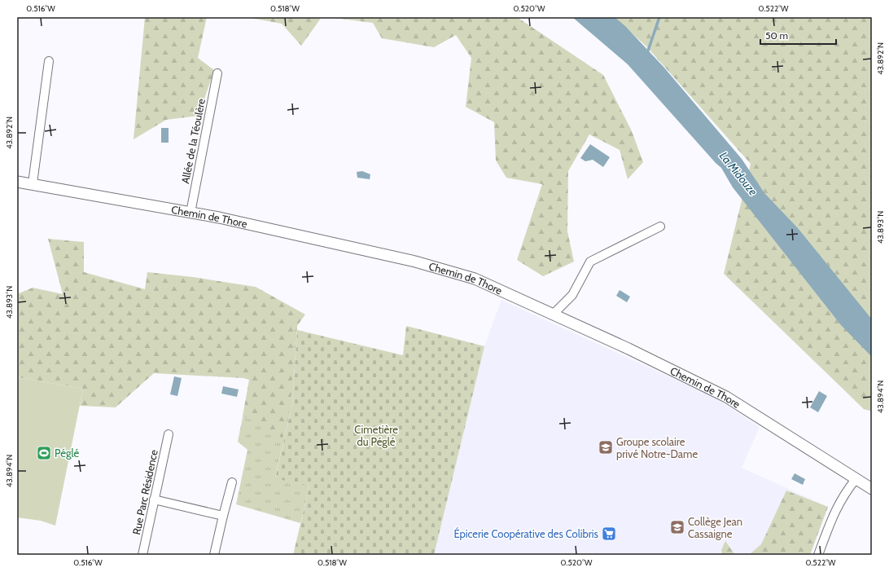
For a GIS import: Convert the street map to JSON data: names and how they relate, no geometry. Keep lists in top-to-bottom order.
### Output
{
  "streets": {
    "street": ["Allée de la Téoulère", "Chemin de Thore", "Rue Parc Résidence"]
  },
  "crossings": [
    ["Allée de la Téoulère", "Chemin de Thore"]
  ],
  "water": ["La Midouze"],
  "parks": ["Cimetière du Péglé"],
  "places": {
    "school or university": ["Groupe scolaire privé Notre-Dame", "Collège Jean Cassaigne"],
    "sports": ["Péglé"],
    "supermarket": ["Épicerie Coopérative des Colibris"]
  },
  "scale_bar": "50 m",
  "coordinates": [
    "0.516°W",
    "0.518°W",
    "0.520°W",
    "0.522°W",
    "43.892°N",
    "43.893°N",
    "43.894°N"
  ]
}
